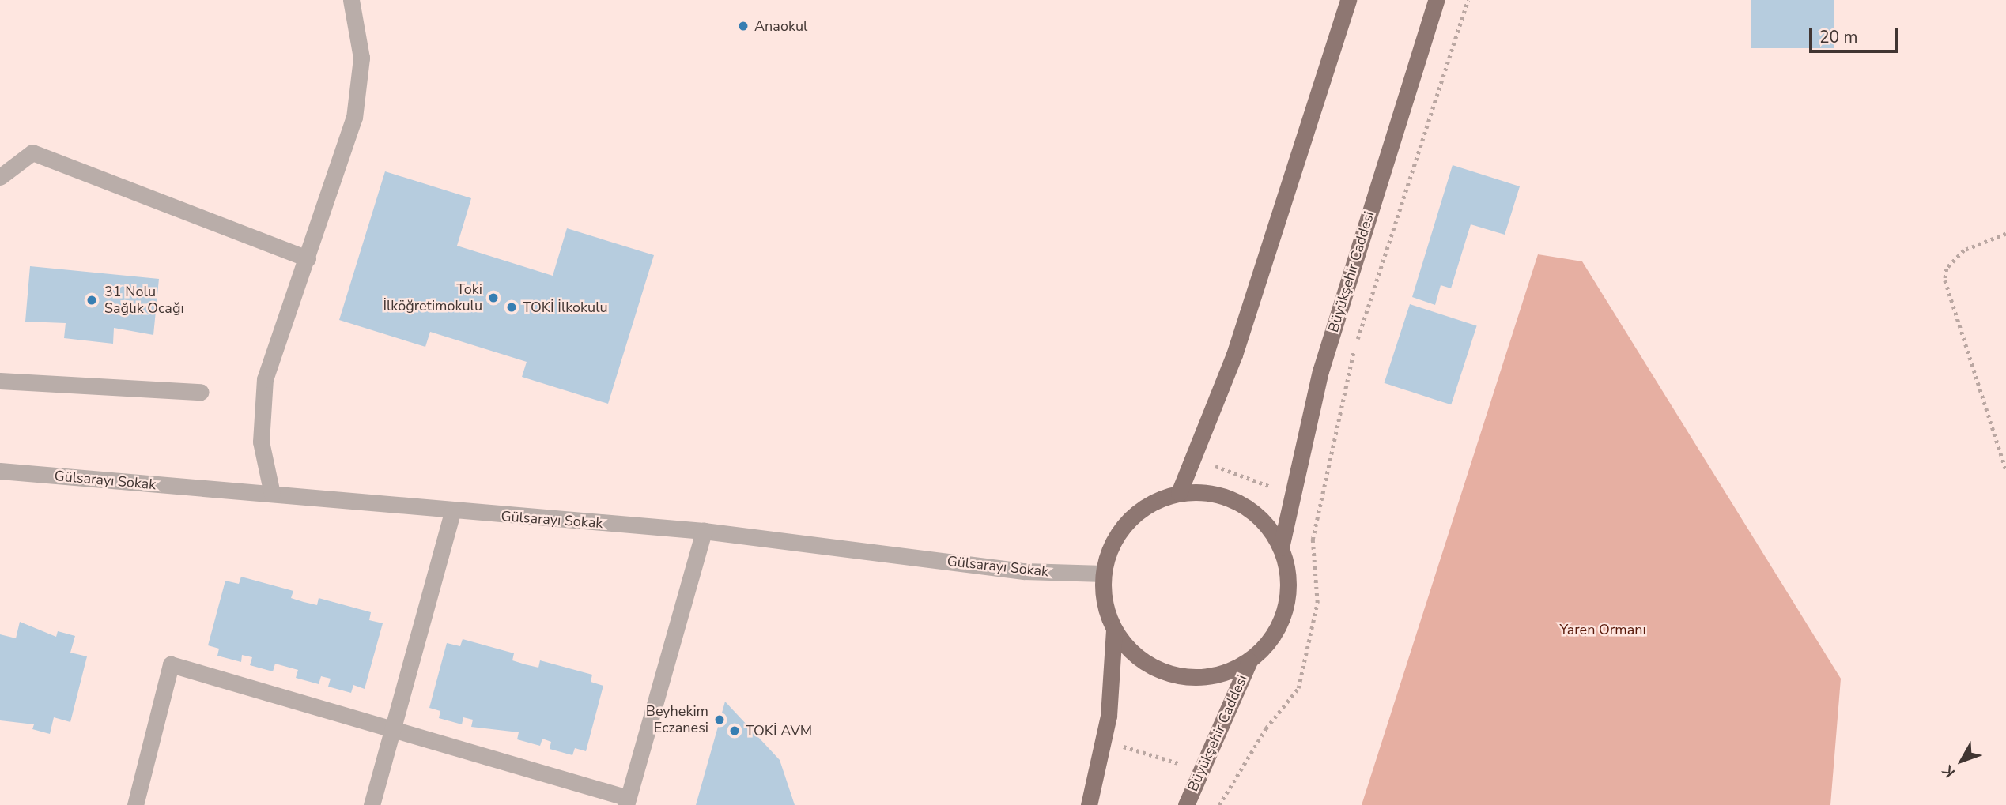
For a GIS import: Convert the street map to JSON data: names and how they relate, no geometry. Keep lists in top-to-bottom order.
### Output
{
  "streets": {
    "main road": ["Büyükşehir Caddesi"],
    "street": ["Gülsarayı Sokak"]
  },
  "crossings": [
    ["Büyükşehir Caddesi", "Gülsarayı Sokak"]
  ],
  "parks": ["Yaren Ormanı"],
  "places": [
    "Anaokul",
    "Toki İlköğretimokulu",
    "31 Nolu Sağlık Ocağı",
    "TOKİ İlkokulu",
    "Beyhekim Eczanesi",
    "TOKİ AVM"
  ],
  "scale_bar": "20 m",
  "north": "bottom left"
}
